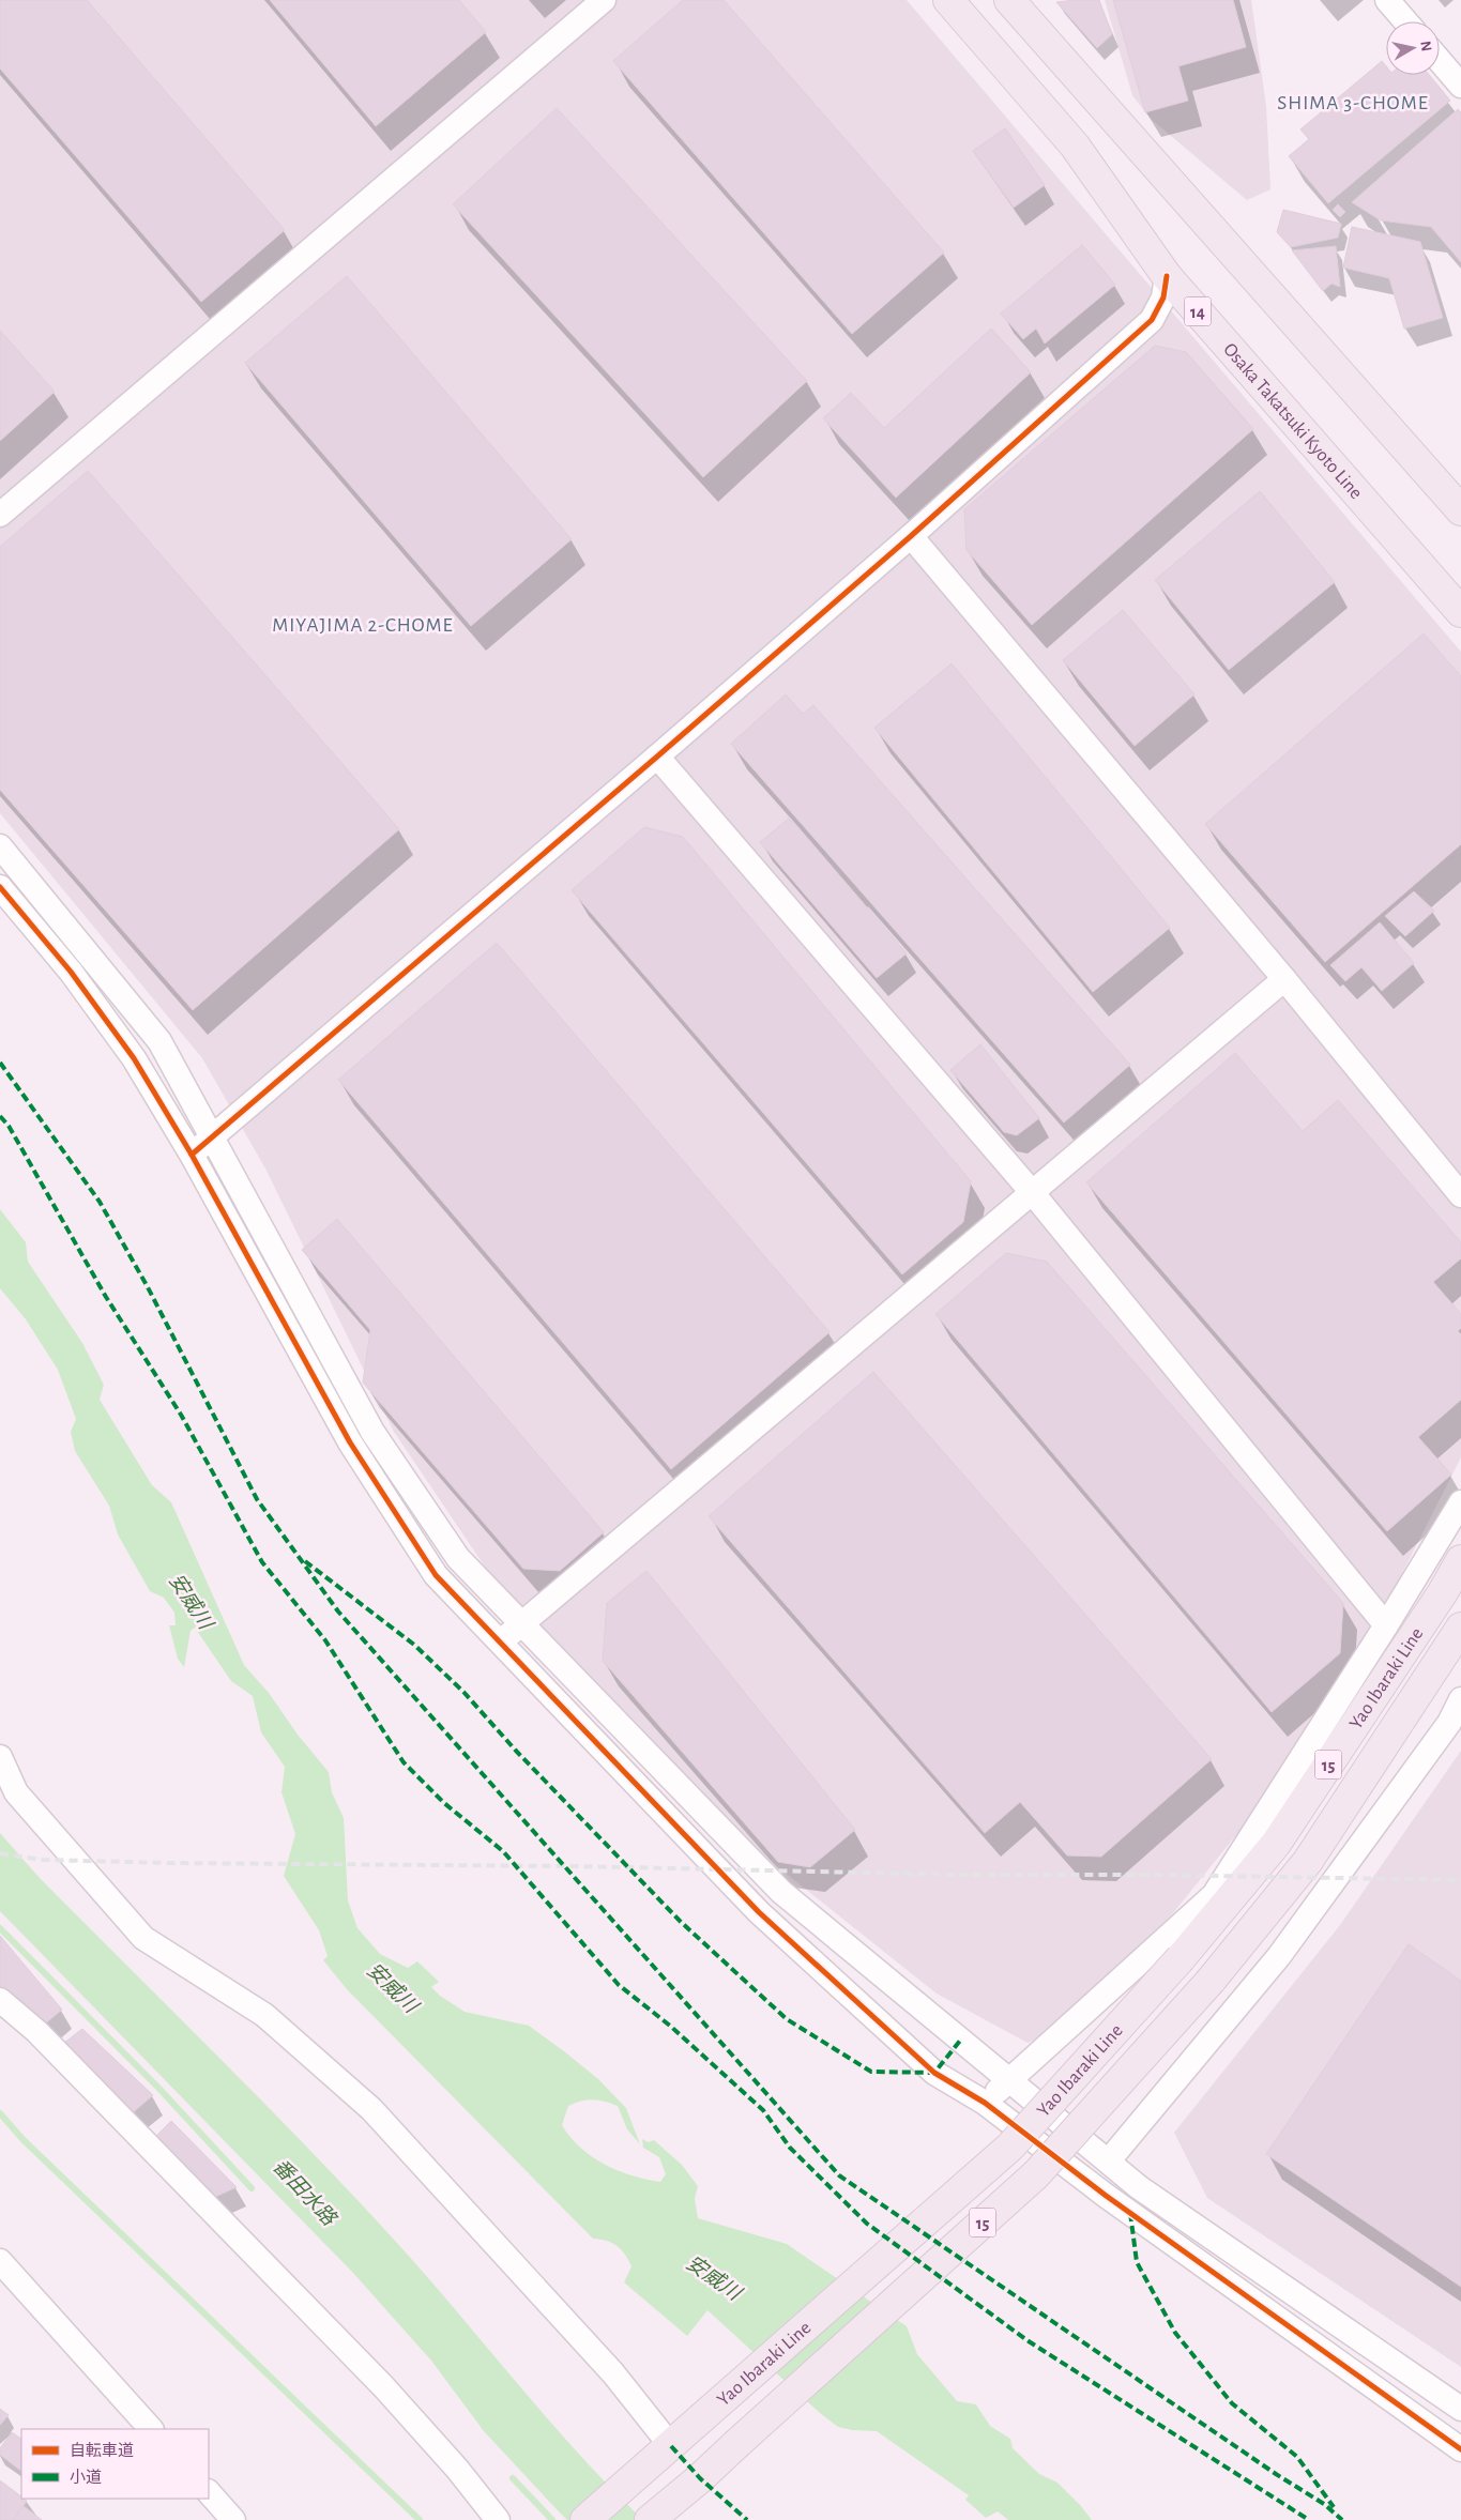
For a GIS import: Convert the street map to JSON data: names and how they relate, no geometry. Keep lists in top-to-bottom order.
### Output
{
  "streets": {
    "main road": [
      "14",
      "Osaka Takatsuki Kyoto Line",
      "Yao Ibaraki Line",
      "15"
    ]
  },
  "districts": ["SHIMA 3-CHOME", "MIYAJIMA 2-CHOME"],
  "water": ["安威川", "番田水路"],
  "legend": ["自転車道", "小道"],
  "north": "right"
}
